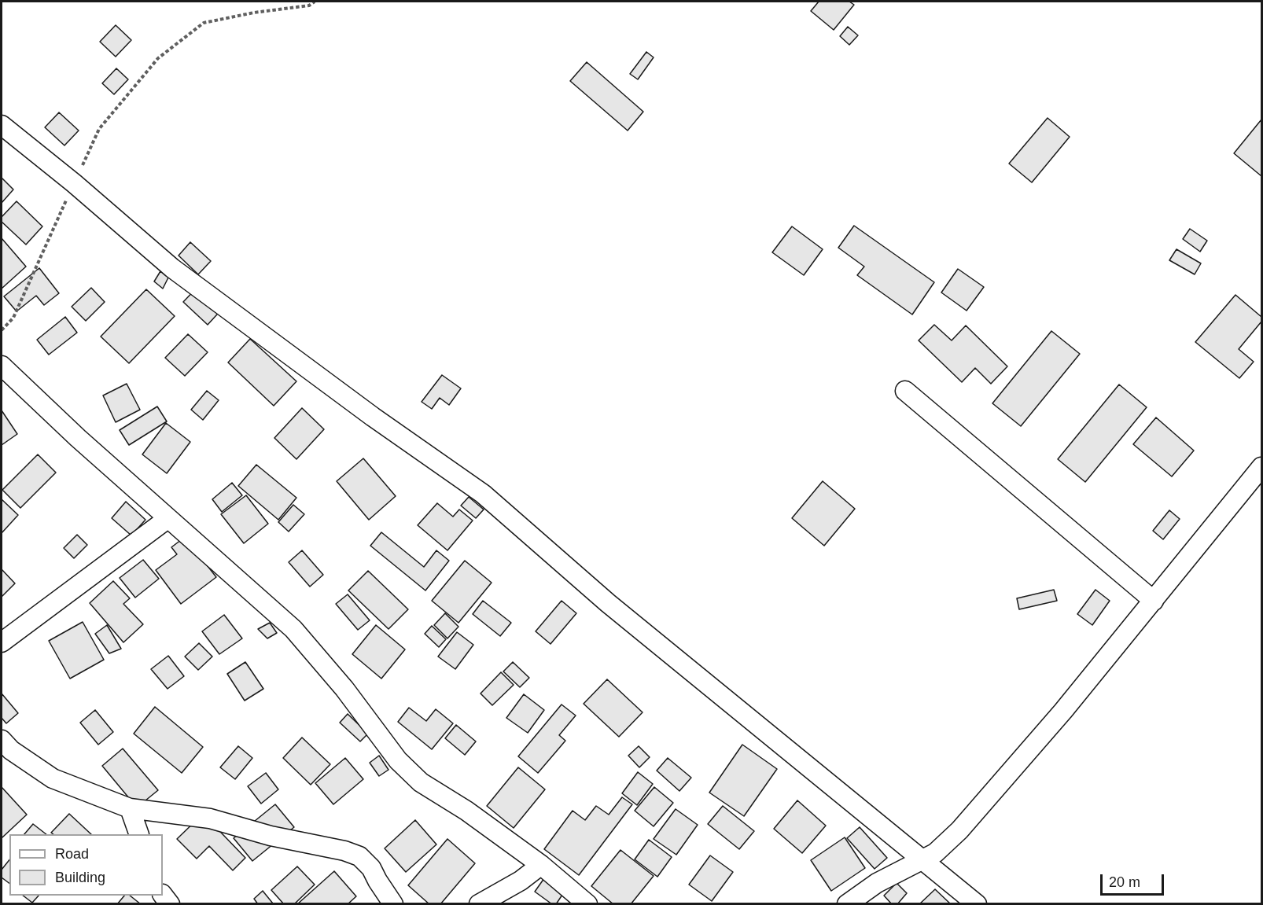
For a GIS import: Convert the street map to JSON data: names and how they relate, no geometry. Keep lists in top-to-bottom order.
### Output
{
  "legend": ["Road", "Building"],
  "scale_bar": "20 m"
}
